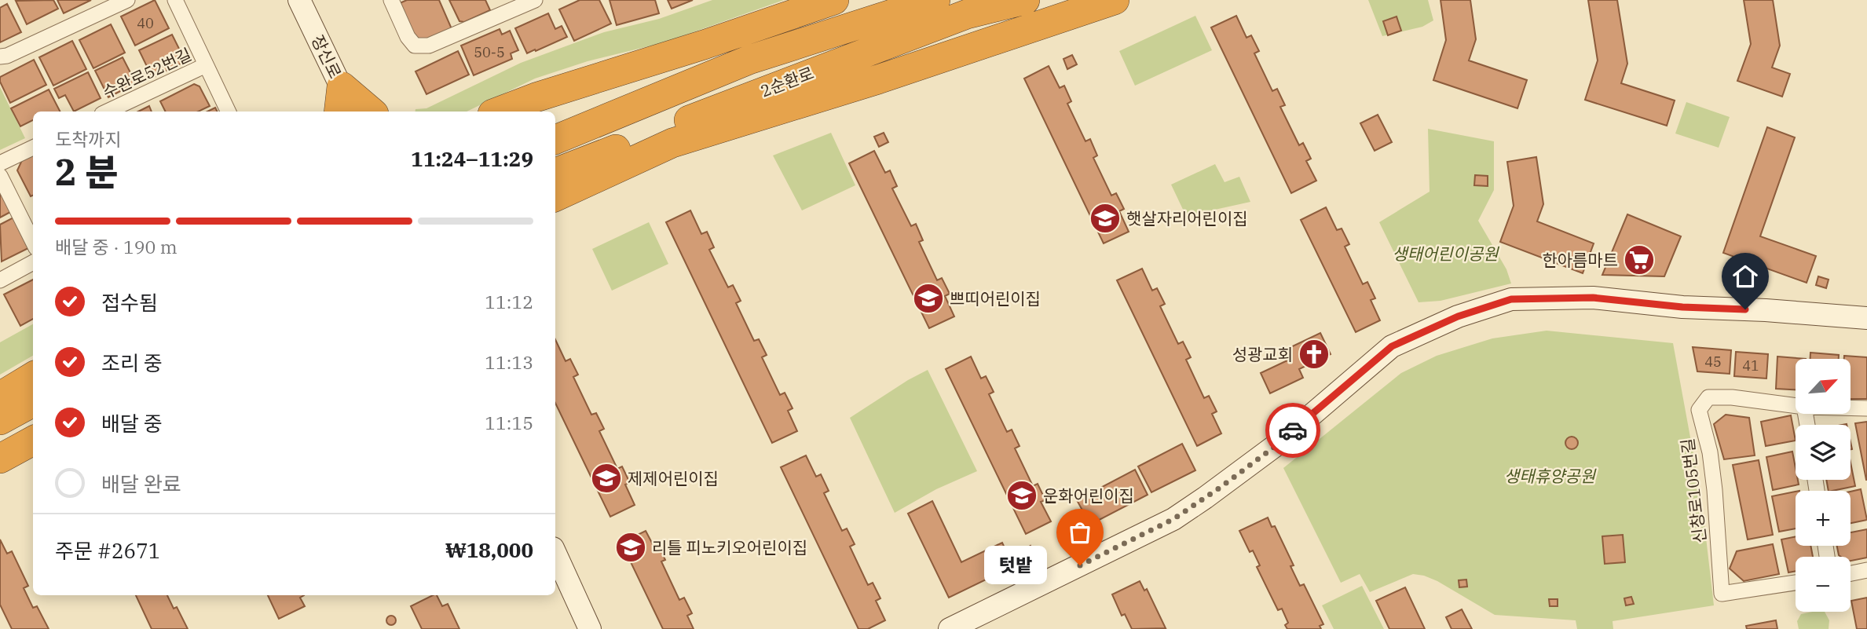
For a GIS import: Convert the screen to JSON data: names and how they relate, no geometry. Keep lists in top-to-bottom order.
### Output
{
  "streets": {
    "highway": ["2순환로"],
    "street": ["장신로", "수완로52번길", "신창로105번길"]
  },
  "parks": ["생태어린이공원", "생태휴양공원"],
  "places": {
    "school or university": [
      "햇살자리어린이집",
      "쁘띠어린이집",
      "제제어린이집",
      "운화어린이집",
      "리틀 피노키오어린이집"
    ],
    "supermarket": ["한아름마트"],
    "church": ["성광교회"],
    "other": ["텃밭"]
  },
  "house_numbers": [
    "40",
    "50-5",
    "45",
    "41"
  ],
  "north": "top right",
  "page": {
    "heading": ["2 분", "도착까지", "11:24–11:29"],
    "panel": ["주문 #2671", "₩18,000"],
    "bar": "배달 중 · 190 m",
    "list": [
      ["접수됨", "11:12"],
      ["조리 중", "11:13"],
      ["배달 중", "11:15"],
      "배달 완료"
    ],
    "map_buttons": ["+", "−"],
    "bubble": "텃밭"
  }
}
